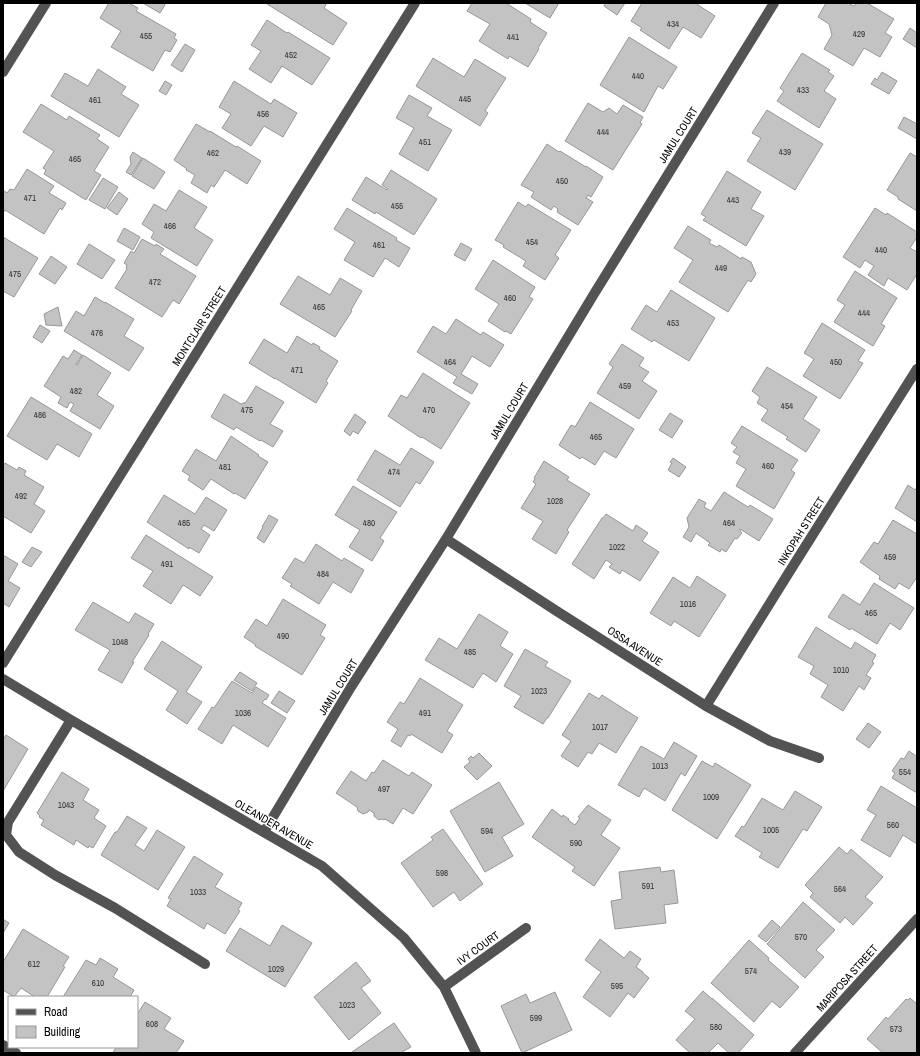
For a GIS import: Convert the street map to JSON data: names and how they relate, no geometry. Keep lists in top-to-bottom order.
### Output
{
  "streets": {
    "street": [
      "JAMUL COURT",
      "MONTCLAIR STREET",
      "INKOPAH STREET",
      "OSSA AVENUE",
      "OLEANDER AVENUE",
      "IVY COURT",
      "MARIPOSA STREET"
    ]
  },
  "crossings": [
    ["JAMUL COURT", "OSSA AVENUE"],
    ["JAMUL COURT", "OLEANDER AVENUE"],
    ["INKOPAH STREET", "OSSA AVENUE"],
    ["OLEANDER AVENUE", "IVY COURT"]
  ],
  "house_numbers": [
    "434",
    "429",
    "455",
    "441",
    "452",
    "440",
    "433",
    "445",
    "461",
    "456",
    "444",
    "451",
    "439",
    "462",
    "465",
    "450",
    "471",
    "443",
    "455",
    "466",
    "454",
    "461",
    "440",
    "449",
    "475",
    "472",
    "460",
    "465",
    "444",
    "453",
    "476",
    "464",
    "450",
    "471",
    "459",
    "482",
    "454",
    "475",
    "470",
    "486",
    "465",
    "460",
    "481",
    "474",
    "492",
    "1028",
    "485",
    "480",
    "464",
    "1022",
    "459",
    "491",
    "484",
    "1016",
    "465",
    "490",
    "1048",
    "485",
    "1010",
    "1023",
    "1036",
    "491",
    "1017",
    "1013",
    "554",
    "497",
    "1009",
    "1043",
    "560",
    "1005",
    "594",
    "590",
    "598",
    "591",
    "564",
    "1033",
    "570",
    "612",
    "1029",
    "574",
    "610",
    "595",
    "1023",
    "599",
    "608",
    "580",
    "573"
  ],
  "legend": ["Road", "Building"]
}
